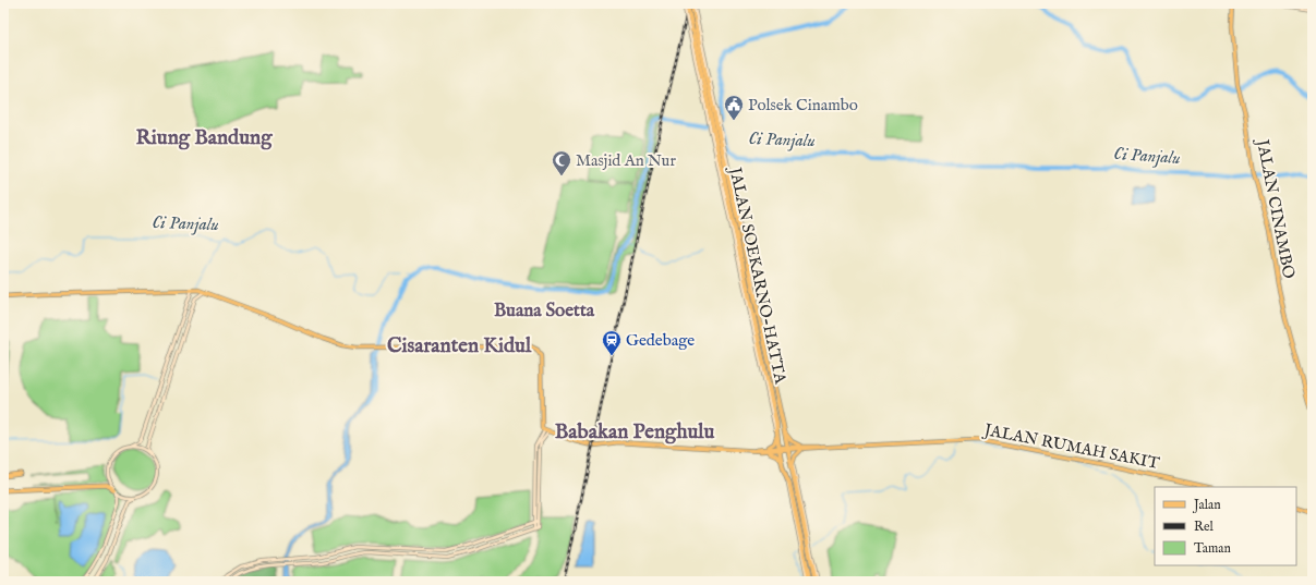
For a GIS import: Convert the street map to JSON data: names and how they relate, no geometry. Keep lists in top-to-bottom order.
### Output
{
  "streets": {
    "highway": ["JALAN SOEKARNO-HATTA"],
    "main road": ["JALAN CINAMBO", "JALAN RUMAH SAKIT"]
  },
  "crossings": [
    ["JALAN SOEKARNO-HATTA", "JALAN RUMAH SAKIT"]
  ],
  "districts": [
    "Riung Bandung",
    "Buana Soetta",
    "Cisaranten Kidul",
    "Babakan Penghulu"
  ],
  "water": ["Ci Panjalu"],
  "places": {
    "public building": ["Polsek Cinambo"],
    "mosque": ["Masjid An Nur"],
    "station": ["Gedebage"]
  },
  "legend": ["Jalan", "Rel", "Taman"]
}
